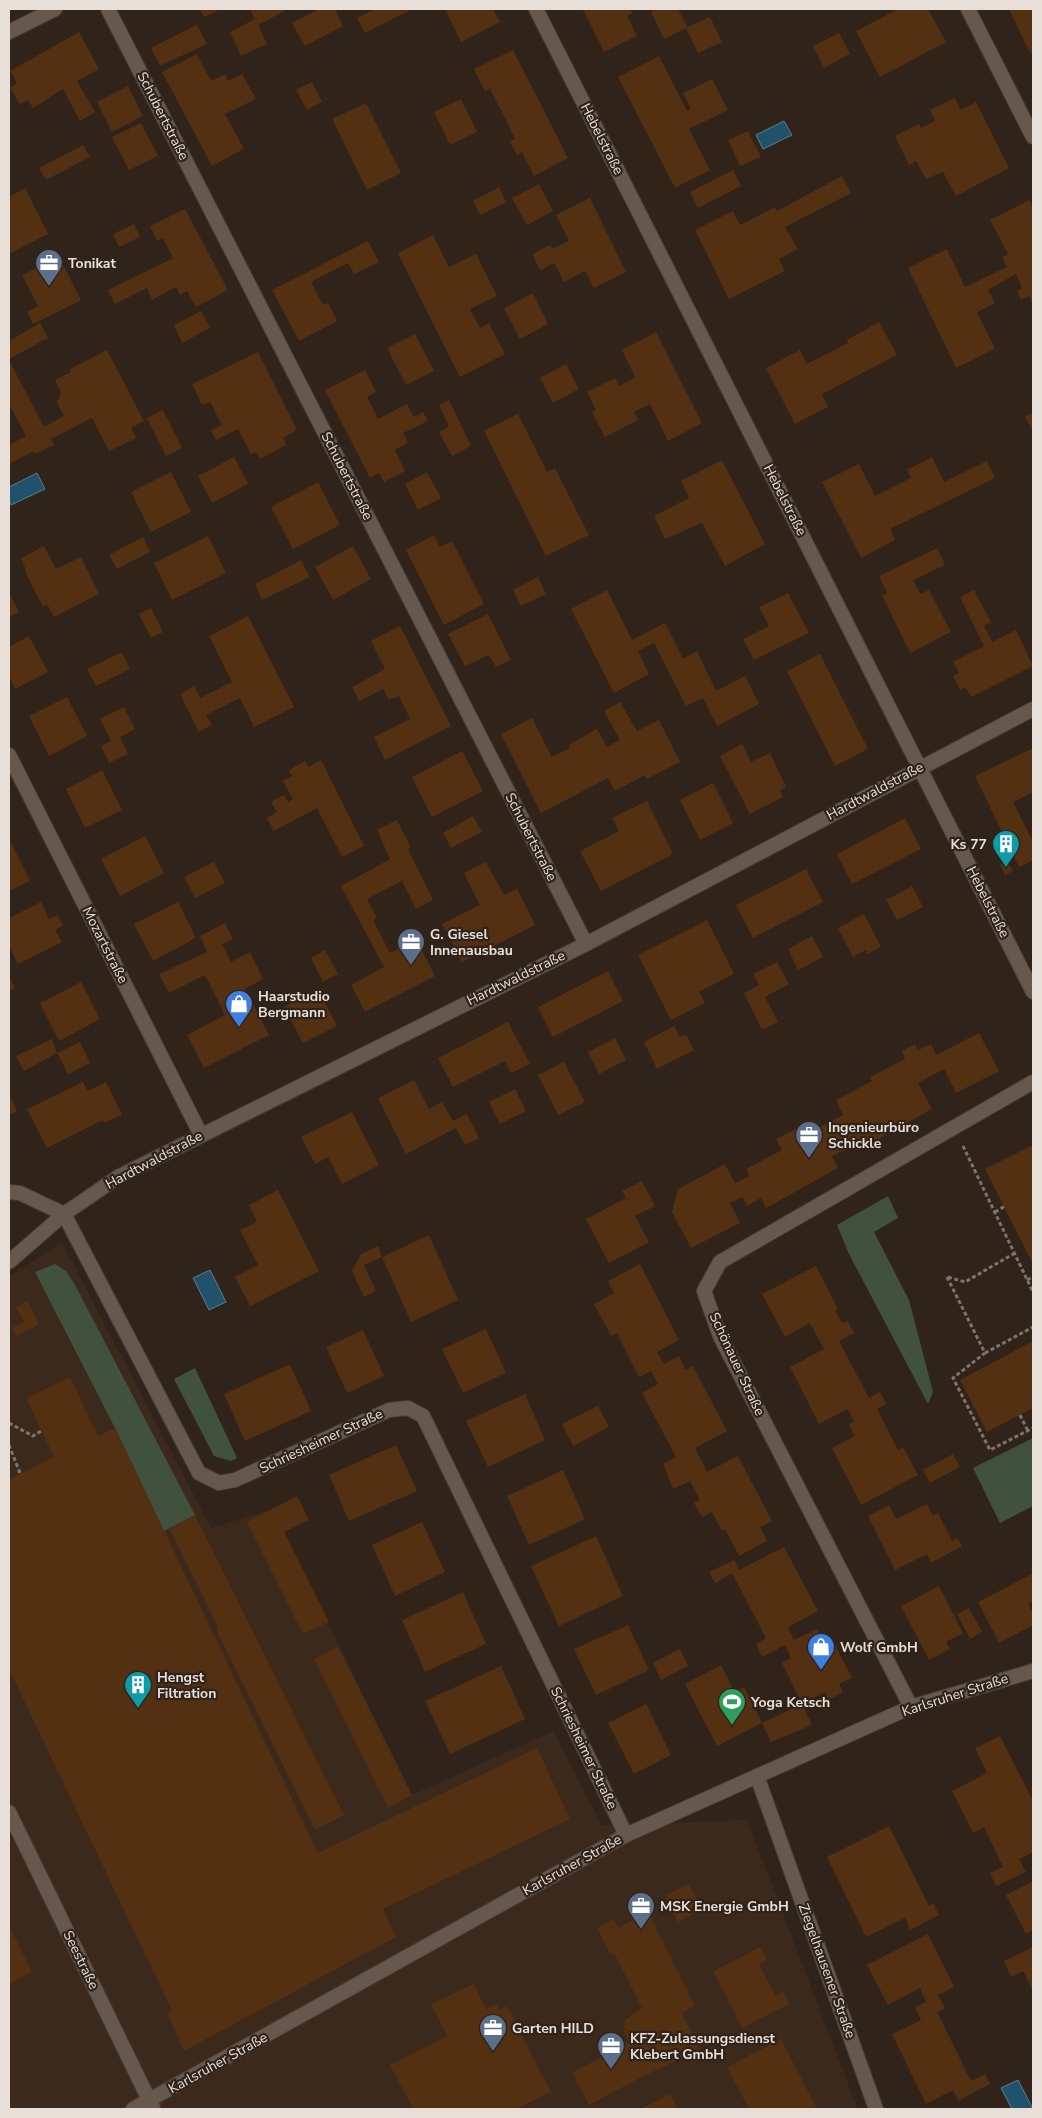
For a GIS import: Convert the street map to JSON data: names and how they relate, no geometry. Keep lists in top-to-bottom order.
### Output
{
  "streets": {
    "street": [
      "Schubertstraße",
      "Hebelstraße",
      "Hardtwaldstraße",
      "Mozartstraße",
      "Schönauer Straße",
      "Schriesheimer Straße",
      "Karlsruher Straße",
      "Seestraße",
      "Ziegelhausener Straße"
    ]
  },
  "crossings": [
    ["Schubertstraße", "Hardtwaldstraße"],
    ["Hebelstraße", "Hardtwaldstraße"],
    ["Hardtwaldstraße", "Mozartstraße"],
    ["Hardtwaldstraße", "Schriesheimer Straße"],
    ["Schönauer Straße", "Karlsruher Straße"],
    ["Schriesheimer Straße", "Karlsruher Straße"],
    ["Karlsruher Straße", "Seestraße"],
    ["Karlsruher Straße", "Ziegelhausener Straße"]
  ],
  "places": {
    "office": [
      "Tonikat",
      "G. Giesel Innenausbau",
      "Ingenieurbüro Schickle",
      "MSK Energie GmbH",
      "Garten HILD",
      "KFZ-Zulassungsdienst Klebert GmbH"
    ],
    "building": ["Ks 77", "Hengst Filtration"],
    "shop": ["Haarstudio Bergmann", "Wolf GmbH"],
    "sports": ["Yoga Ketsch"]
  }
}
